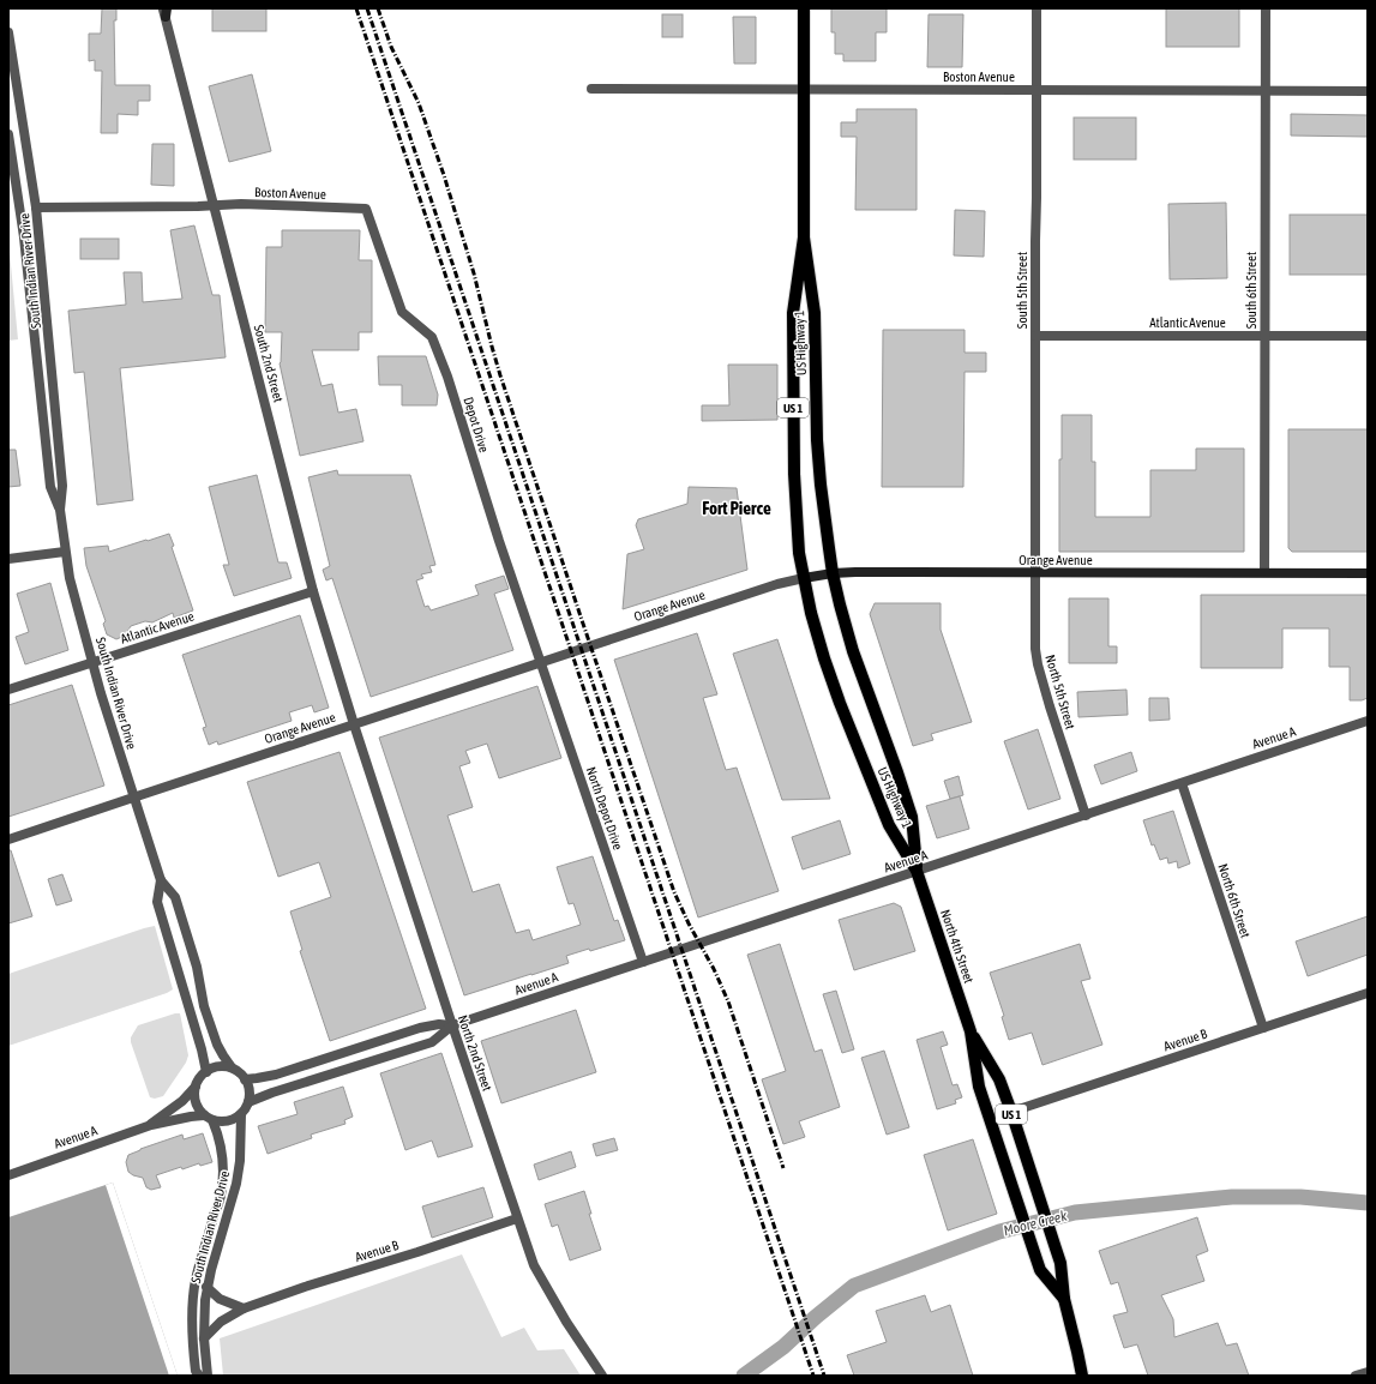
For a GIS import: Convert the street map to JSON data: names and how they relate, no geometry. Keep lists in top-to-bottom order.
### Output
{
  "streets": {
    "main road": [
      "US Highway 1",
      "US 1",
      "Orange Avenue",
      "North 4th Street"
    ],
    "street": [
      "Boston Avenue",
      "South Indian River Drive",
      "South 5th Street",
      "South 6th Street",
      "Atlantic Avenue",
      "South 2nd Street",
      "Depot Drive",
      "North 5th Street",
      "Avenue A",
      "North Depot Drive",
      "North 6th Street",
      "Avenue B",
      "North 2nd Street"
    ]
  },
  "crossings": [
    ["Boston Avenue", "South Indian River Drive"],
    ["Boston Avenue", "South 5th Street"],
    ["Boston Avenue", "South 6th Street"],
    ["Boston Avenue", "US Highway 1"],
    ["Boston Avenue", "South 2nd Street"],
    ["Boston Avenue", "Depot Drive"],
    ["South Indian River Drive", "Atlantic Avenue"],
    ["South Indian River Drive", "Orange Avenue"],
    ["South Indian River Drive", "Avenue A"],
    ["South Indian River Drive", "Avenue B"],
    ["South 5th Street", "Atlantic Avenue"],
    ["South 5th Street", "Orange Avenue"],
    ["South 5th Street", "North 5th Street"],
    ["South 6th Street", "Atlantic Avenue"],
    ["South 6th Street", "Orange Avenue"],
    ["Atlantic Avenue", "South 2nd Street"],
    ["US Highway 1", "Orange Avenue"],
    ["US Highway 1", "Avenue A"],
    ["US Highway 1", "North 4th Street"],
    ["South 2nd Street", "Orange Avenue"],
    ["South 2nd Street", "North 2nd Street"],
    ["Depot Drive", "Orange Avenue"],
    ["Depot Drive", "North Depot Drive"],
    ["Orange Avenue", "North 5th Street"],
    ["Orange Avenue", "North Depot Drive"],
    ["Orange Avenue", "North 2nd Street"],
    ["North 5th Street", "Avenue A"],
    ["Avenue A", "North Depot Drive"],
    ["Avenue A", "North 6th Street"],
    ["Avenue A", "North 4th Street"],
    ["Avenue A", "North 2nd Street"],
    ["North 6th Street", "Avenue B"],
    ["North 4th Street", "Avenue B"],
    ["Avenue B", "North 2nd Street"]
  ],
  "districts": ["Fort Pierce"],
  "water": ["Moore Creek"]
}
